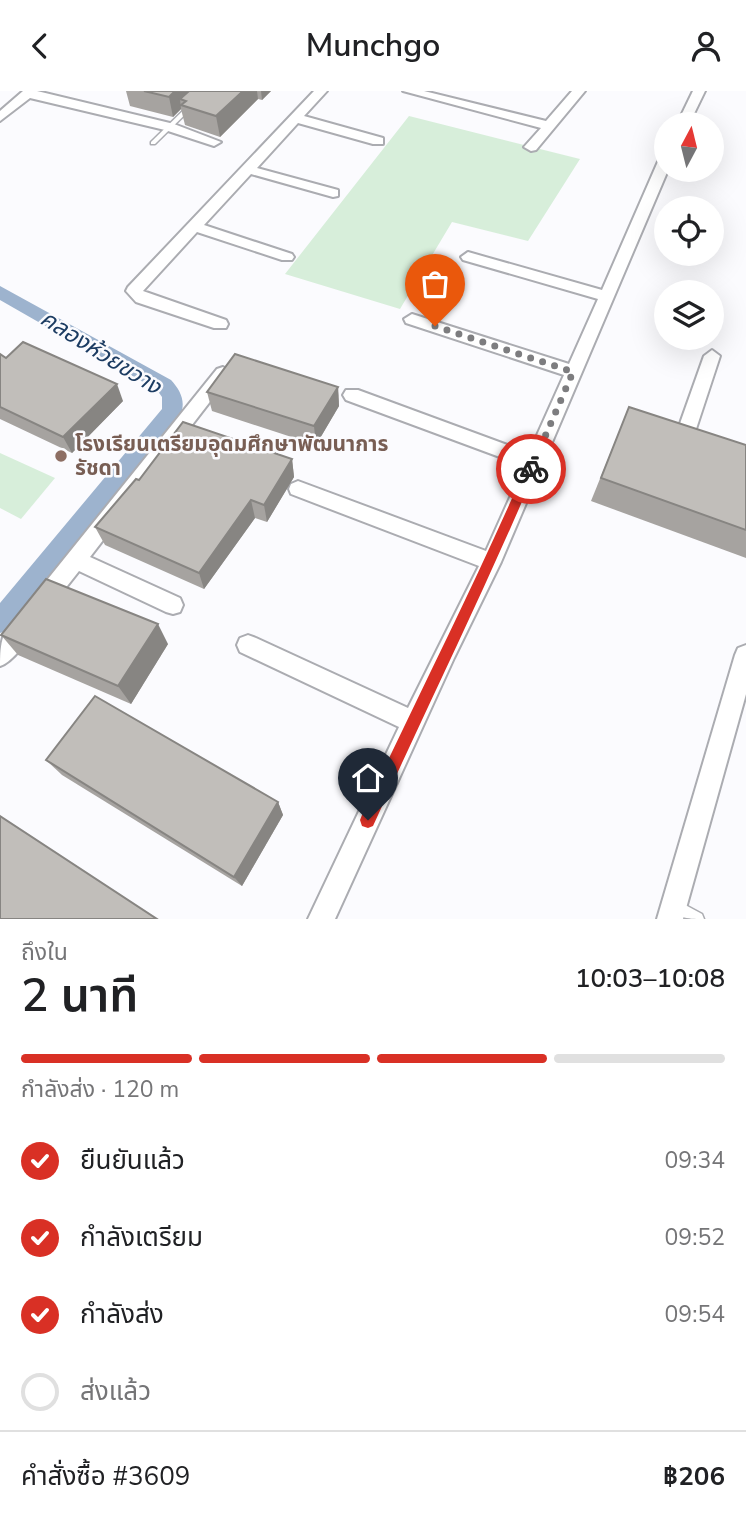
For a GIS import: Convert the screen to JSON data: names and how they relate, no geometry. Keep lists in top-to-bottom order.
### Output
{
  "water": ["คลองห้วยขวาง"],
  "places": ["โรงเรียนเตรียมอุดมศึกษาพัฒนาการ รัชดา"],
  "north": "top",
  "page": {
    "header": "Munchgo",
    "heading": ["2 นาที", "ถึงใน", "10:03–10:08"],
    "panel": ["คำสั่งซื้อ #3609", "฿206"],
    "bar": "กำลังส่ง · 120 m",
    "list": [
      ["ยืนยันแล้ว", "09:34"],
      ["กำลังเตรียม", "09:52"],
      ["กำลังส่ง", "09:54"],
      "ส่งแล้ว"
    ]
  }
}
